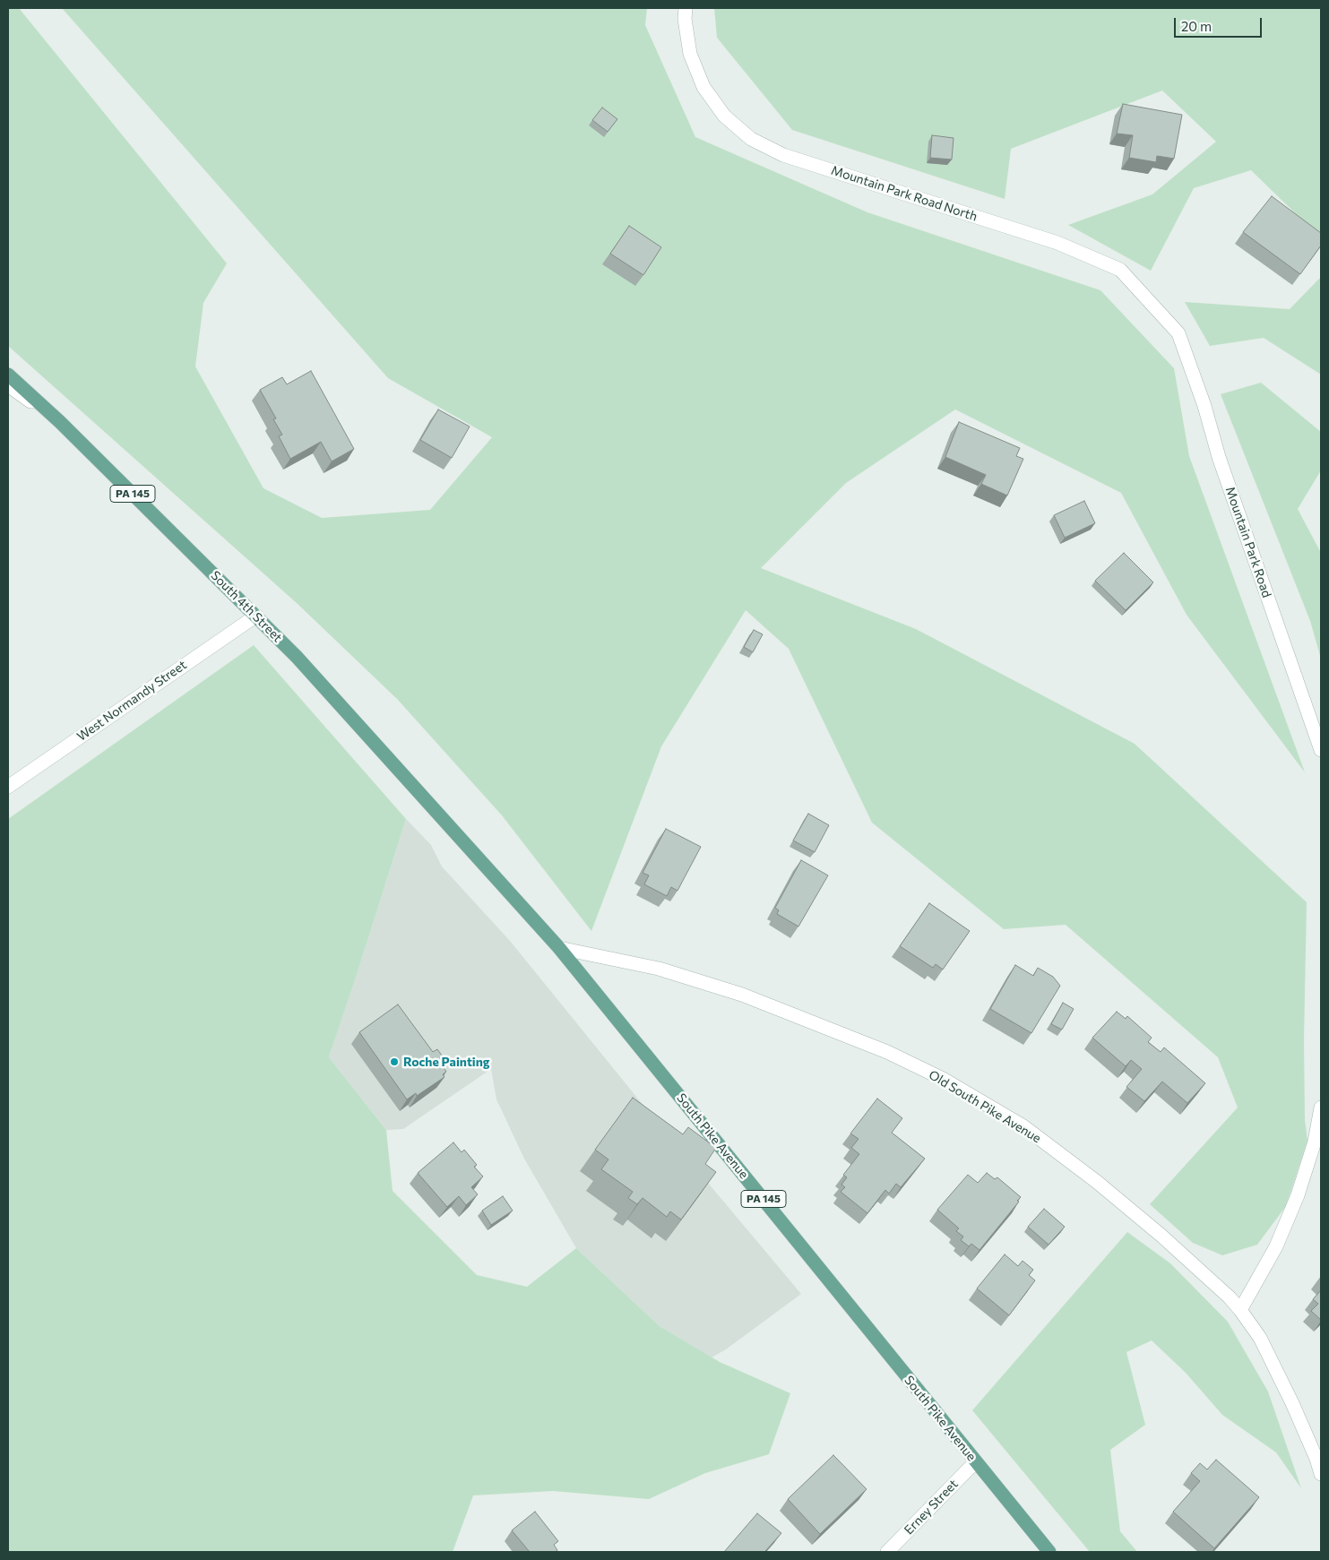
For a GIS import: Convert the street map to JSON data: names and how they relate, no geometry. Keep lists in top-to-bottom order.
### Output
{
  "streets": {
    "main road": ["PA 145", "South 4th Street", "South Pike Avenue"],
    "street": [
      "Mountain Park Road North",
      "Mountain Park Road",
      "West Normandy Street",
      "Old South Pike Avenue",
      "Erney Street"
    ]
  },
  "crossings": [
    ["Mountain Park Road North", "Mountain Park Road"],
    ["South 4th Street", "West Normandy Street"],
    ["South 4th Street", "South Pike Avenue"],
    ["Old South Pike Avenue", "South Pike Avenue"],
    ["South Pike Avenue", "Erney Street"]
  ],
  "places": ["Roche Painting"],
  "scale_bar": "20 m"
}
